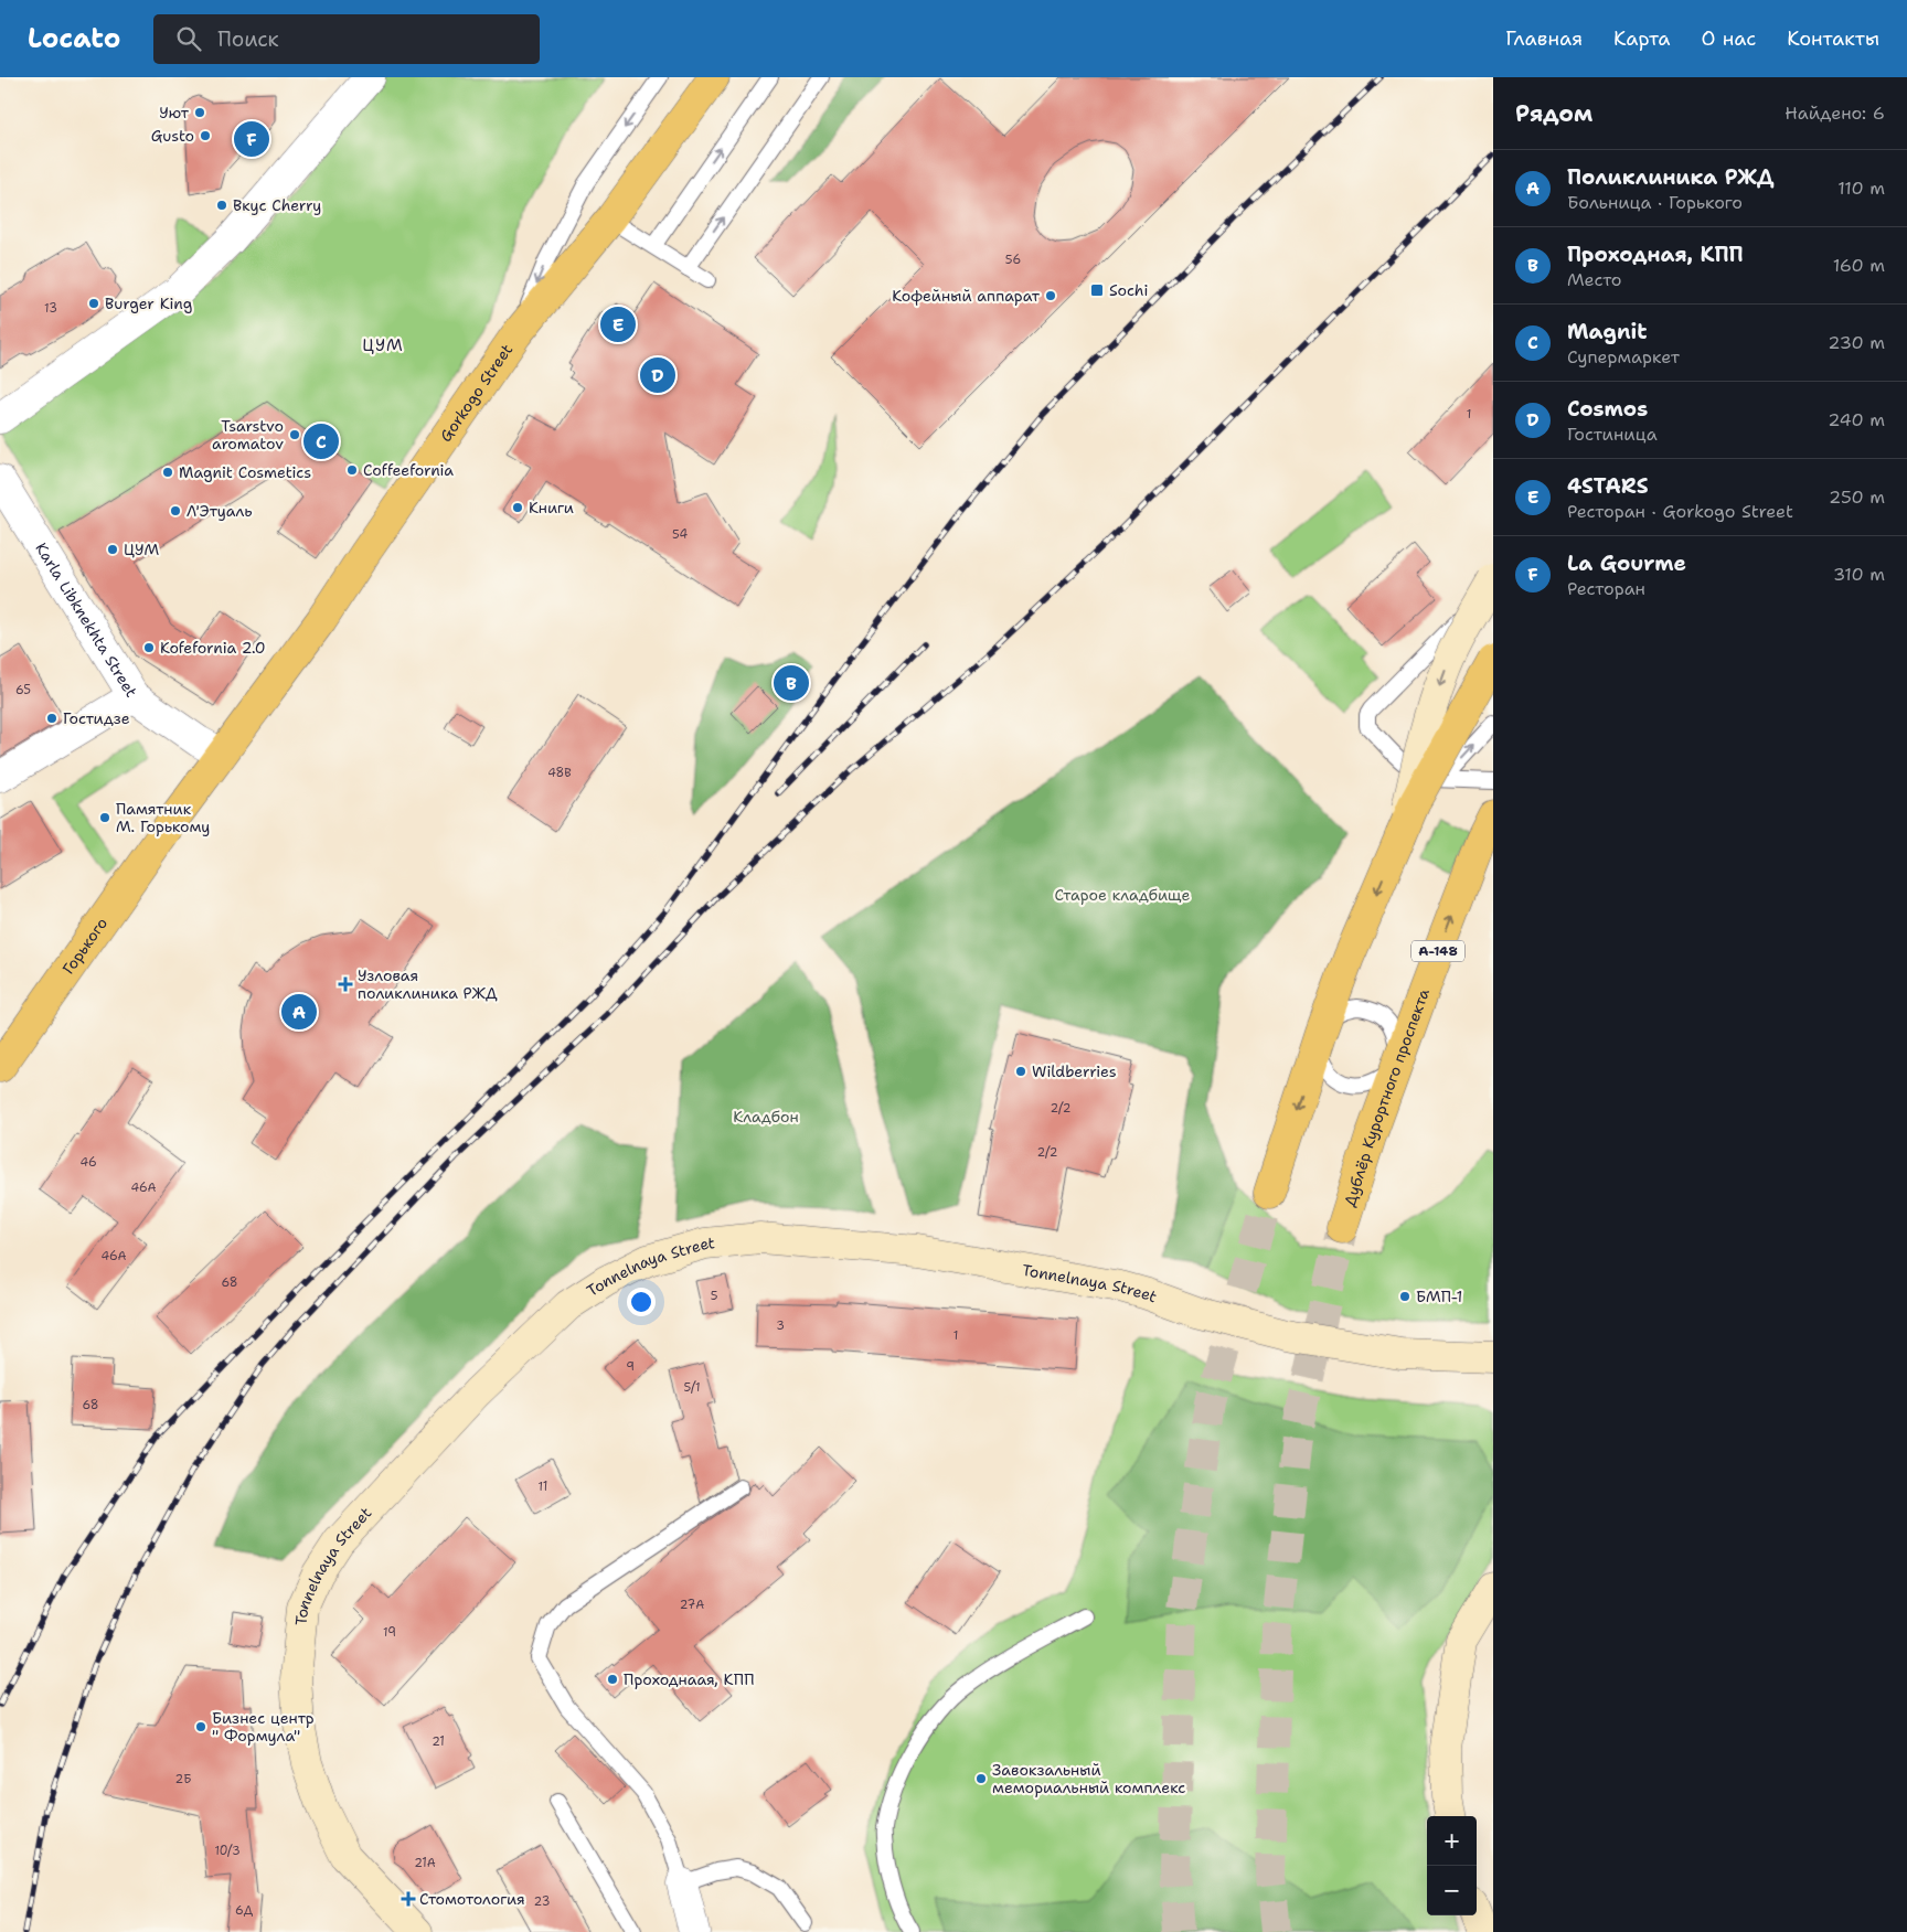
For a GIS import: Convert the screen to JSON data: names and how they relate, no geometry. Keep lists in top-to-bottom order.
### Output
{
  "streets": {
    "main road": [
      "Gorkogo Street",
      "Горького",
      "А-148",
      "Дублёр Курортного проспекта",
      "Tonnelnaya Street"
    ],
    "street": ["Karla Libknekhta Street"]
  },
  "crossings": [
    ["Gorkogo Street", "Karla Libknekhta Street"],
    ["Gorkogo Street", "Горького"],
    ["А-148", "Дублёр Курортного проспекта"]
  ],
  "districts": ["ЦУМ"],
  "parks": ["Старое кладбище", "Кладбон"],
  "places": {
    "other": [
      "Уют",
      "Gusto",
      "Вкус Cherry",
      "Кофейный аппарат",
      "Burger King",
      "Tsarstvo aromatov",
      "Coffeefornia",
      "Magnit Cosmetics",
      "Книги",
      "Л'Этуаль",
      "ЦУМ",
      "Kofefornia 2.0",
      "Гостидзе",
      "Памятник М. Горькому",
      "Wildberries",
      "БМП-1",
      "Проходнаая, КПП",
      "Бизнес центр \" Формула\"",
      "Завокзальный мемориальный комплекс"
    ],
    "transit": ["Sochi"],
    "health": ["Узловая поликлиника РЖД", "Стомотология"]
  },
  "house_numbers": [
    "56",
    "13",
    "1",
    "54",
    "65",
    "48В",
    "2/2",
    "2/2",
    "46",
    "46А",
    "46А",
    "68",
    "5",
    "3",
    "1",
    "9",
    "5/1",
    "68",
    "11",
    "27А",
    "19",
    "21",
    "2Б",
    "10/3",
    "21А",
    "23",
    "6Д"
  ],
  "page": {
    "header": "Locato",
    "search": "Поиск",
    "nav": [
      "Главная",
      "Карта",
      "О нас",
      "Контакты"
    ],
    "heading": ["Рядом", "Найдено: 6"],
    "pins": [
      "F",
      "E",
      "D",
      "C",
      "B",
      "A"
    ],
    "list": [
      {
        "mark": "A",
        "name": "Поликлиника РЖД",
        "note": "Больница · Горького",
        "value": "110 m"
      },
      {
        "mark": "B",
        "name": "Проходная, КПП",
        "note": "Место",
        "value": "160 m"
      },
      {
        "mark": "C",
        "name": "Magnit",
        "note": "Супермаркет",
        "value": "230 m"
      },
      {
        "mark": "D",
        "name": "Cosmos",
        "note": "Гостиница",
        "value": "240 m"
      },
      {
        "mark": "E",
        "name": "4STARS",
        "note": "Ресторан · Gorkogo Street",
        "value": "250 m"
      },
      {
        "mark": "F",
        "name": "La Gourme",
        "note": "Ресторан",
        "value": "310 m"
      }
    ],
    "map_buttons": ["+", "−"]
  }
}
